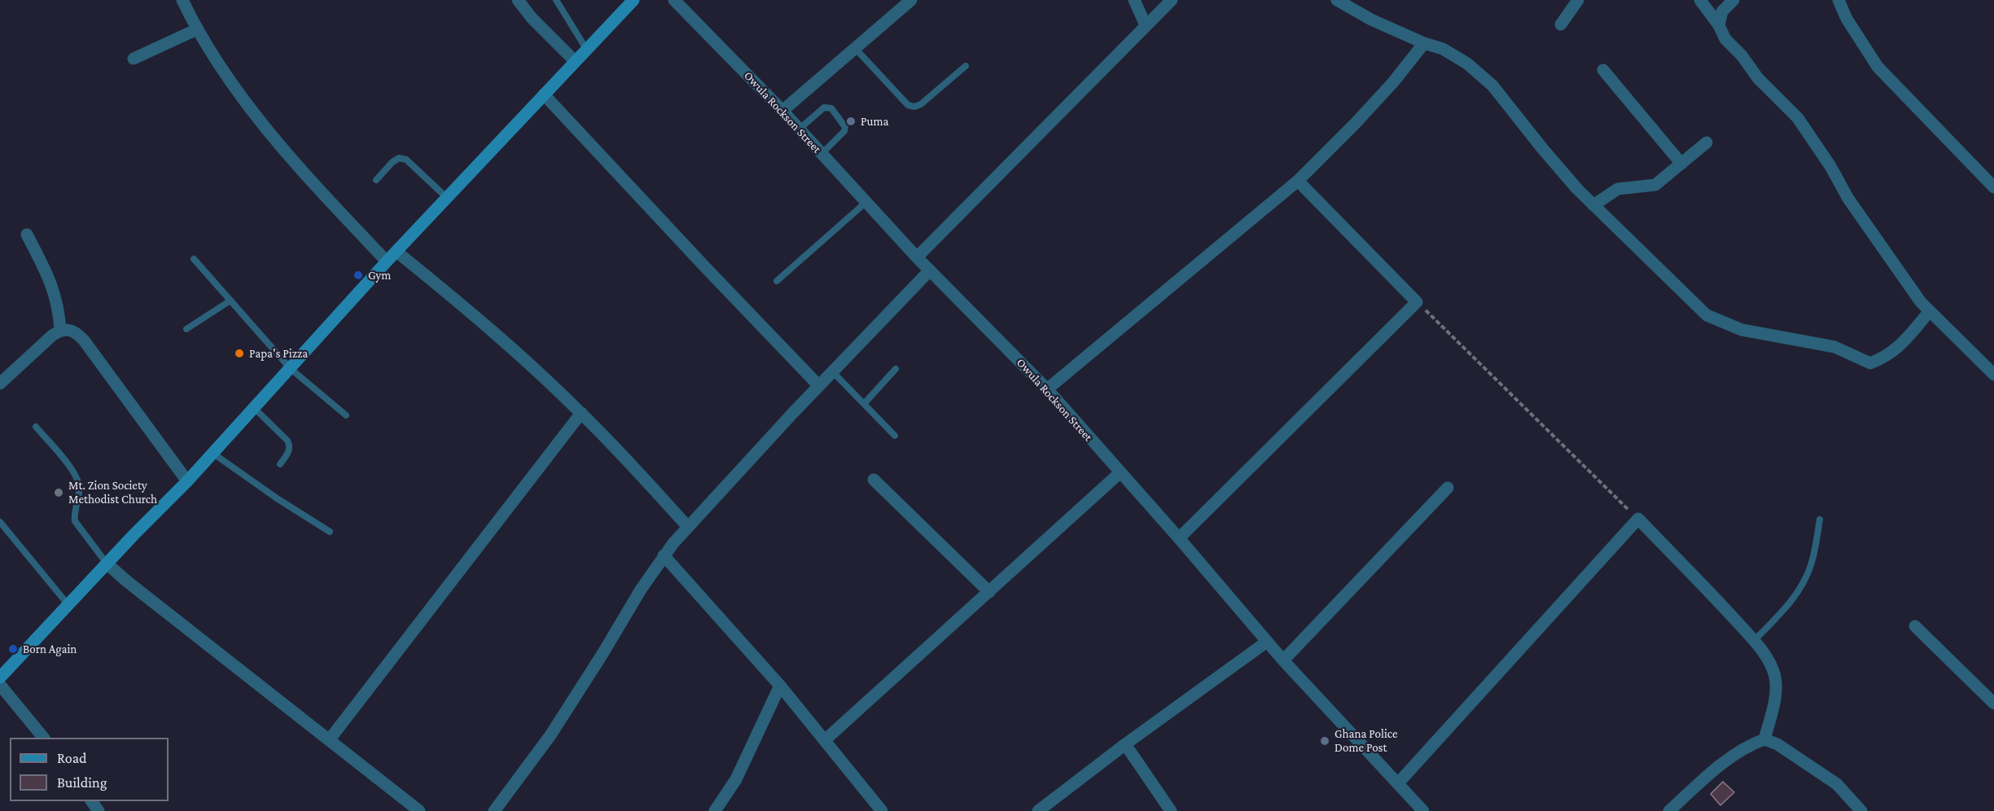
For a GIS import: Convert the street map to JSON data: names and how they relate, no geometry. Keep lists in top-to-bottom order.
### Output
{
  "streets": {
    "street": ["Owula Rockson Street"]
  },
  "places": [
    "Puma",
    "Gym",
    "Papa's Pizza",
    "Mt. Zion Society Methodist Church",
    "Born Again",
    "Ghana Police Dome Post"
  ],
  "legend": ["Road", "Building"]
}
